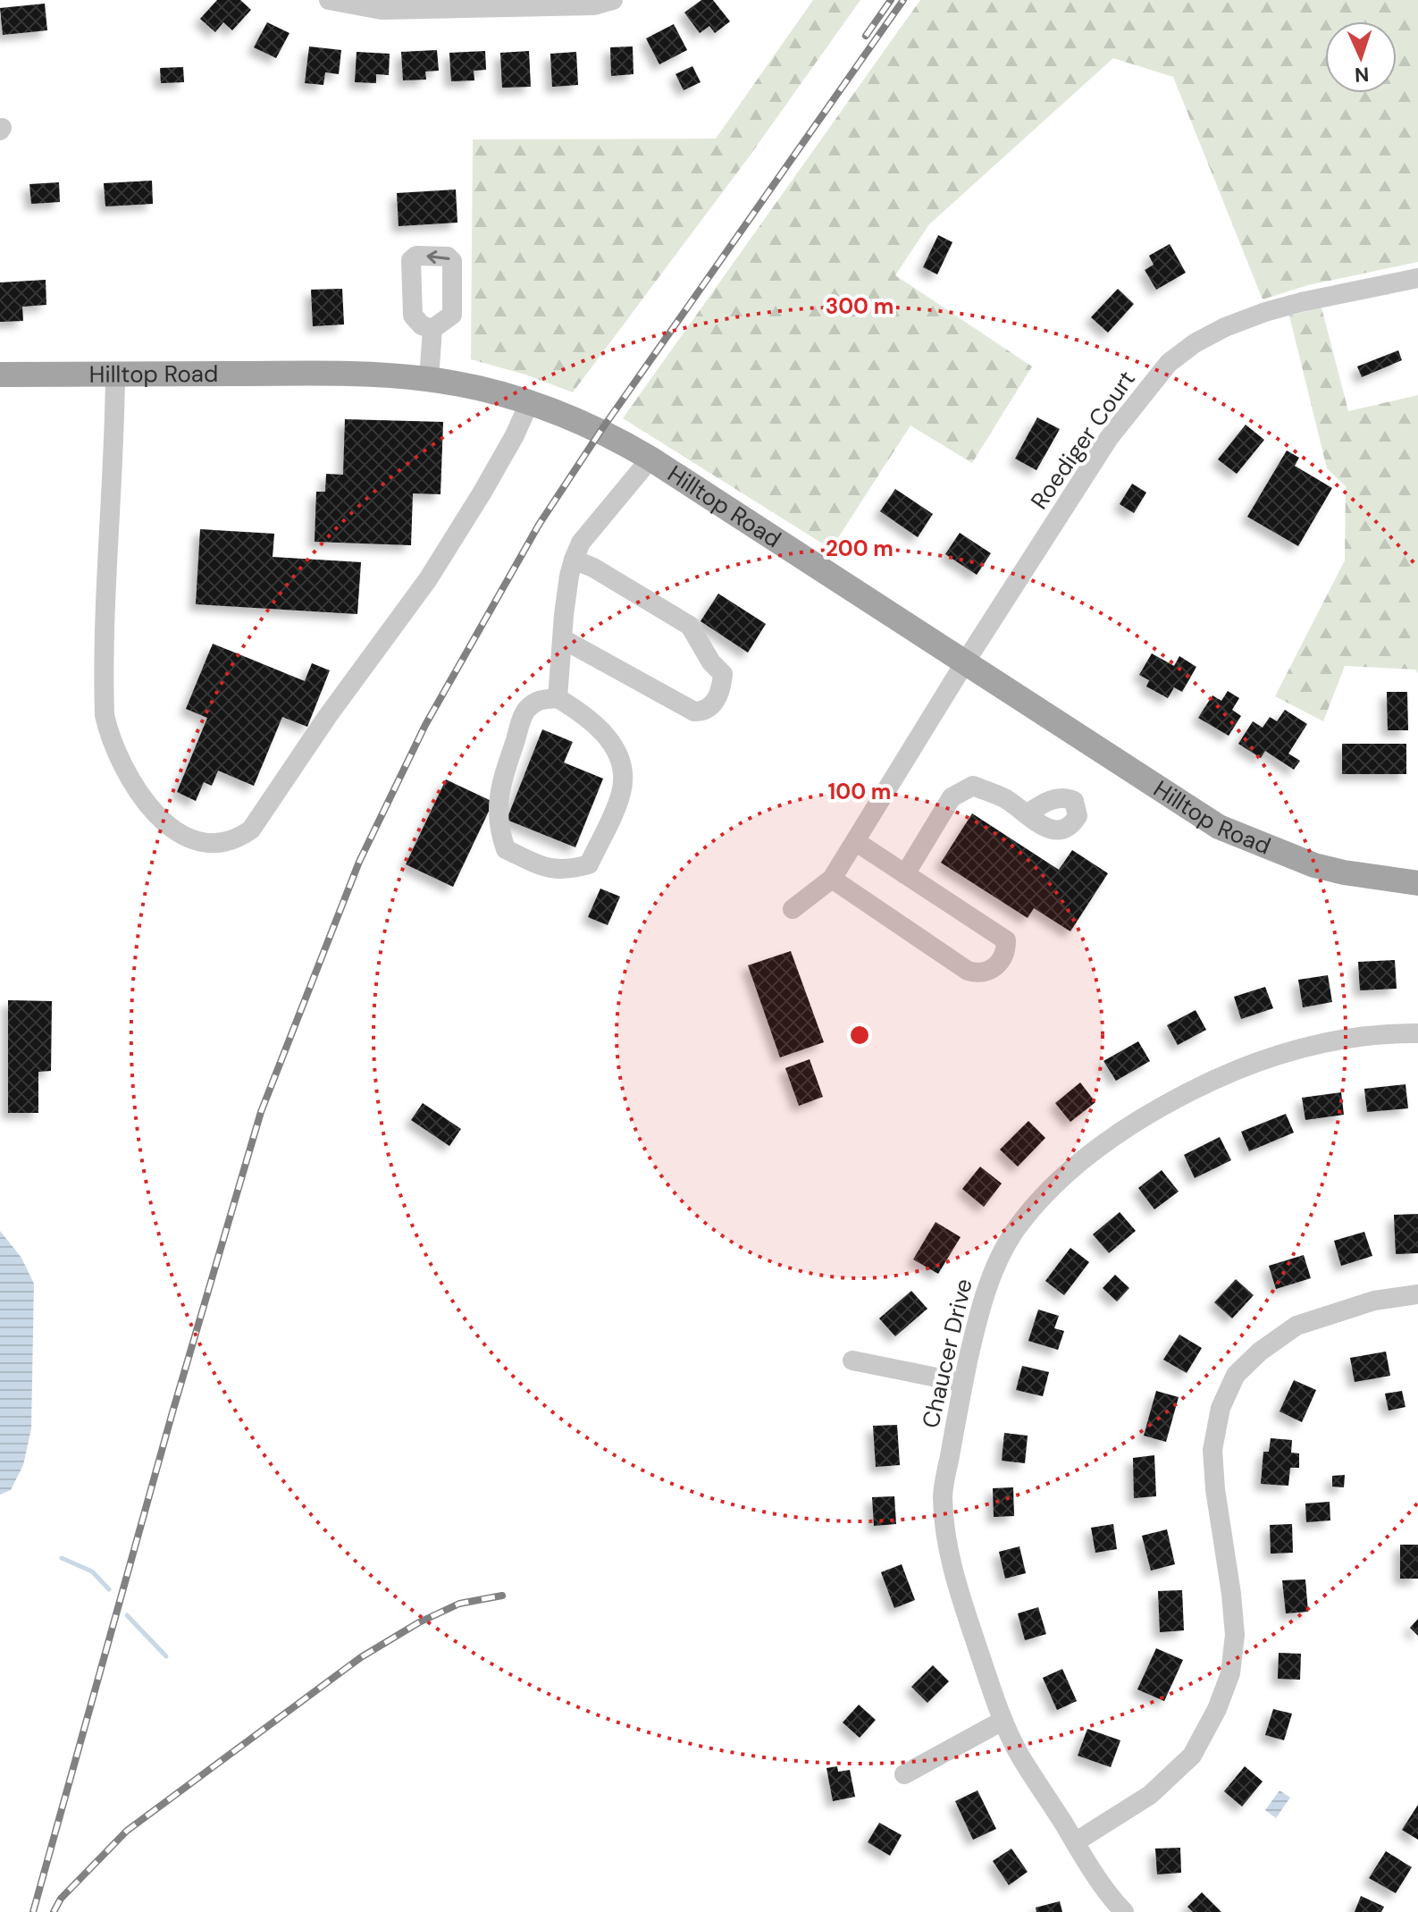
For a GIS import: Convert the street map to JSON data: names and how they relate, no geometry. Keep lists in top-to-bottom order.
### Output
{
  "streets": {
    "main road": ["Hilltop Road"],
    "street": ["Roediger Court", "Chaucer Drive"]
  },
  "crossings": [
    ["Hilltop Road", "Roediger Court"]
  ],
  "north": "bottom",
  "rings": ["300 m", "200 m", "100 m"]
}
